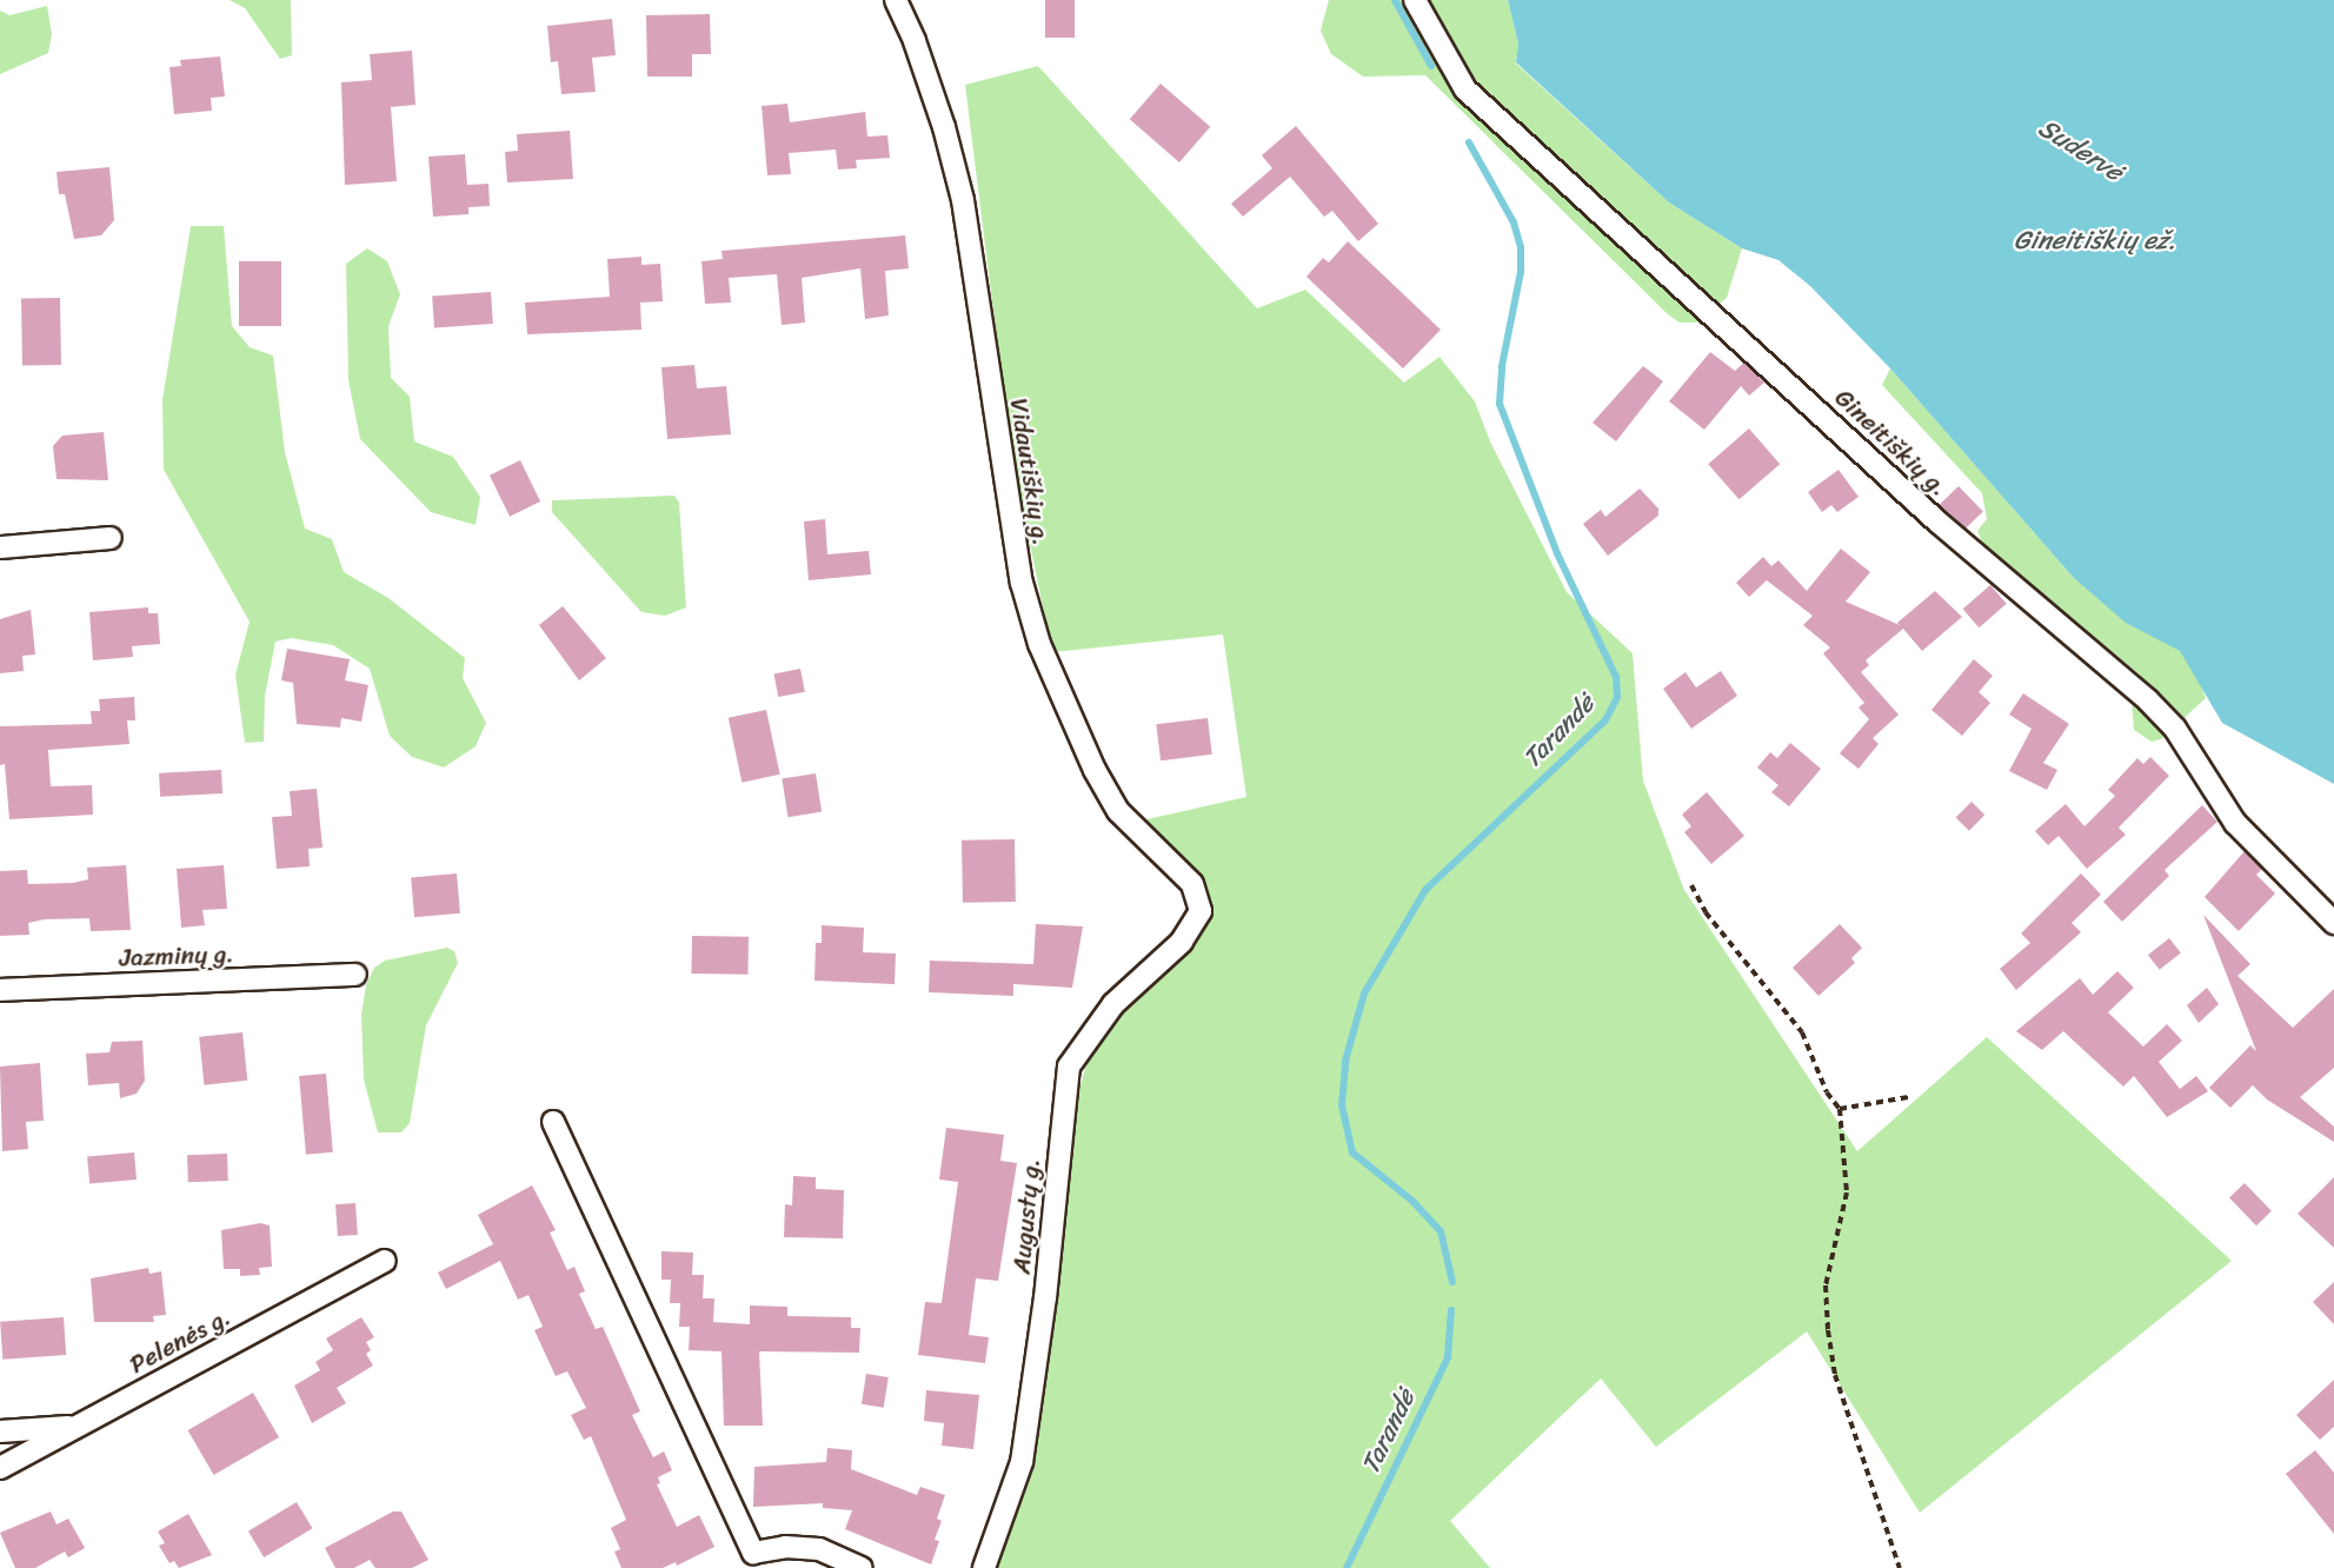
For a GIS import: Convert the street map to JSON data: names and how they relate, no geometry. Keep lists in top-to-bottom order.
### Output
{
  "streets": {
    "street": [
      "Gineitiškių g.",
      "Vidautiškių g.",
      "Jazminų g.",
      "Augustų g.",
      "Pelenės g."
    ]
  },
  "crossings": [
    ["Vidautiškių g.", "Augustų g."]
  ],
  "water": ["Sudervė", "Gineitiškių ež.", "Tarandė"]
}
